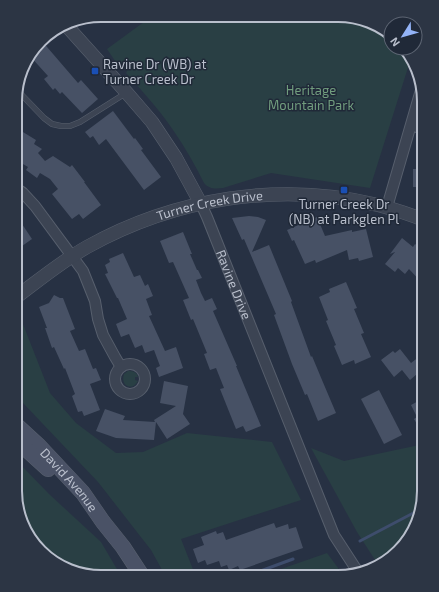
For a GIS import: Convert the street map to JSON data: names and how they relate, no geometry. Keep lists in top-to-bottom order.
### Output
{
  "streets": {
    "main road": ["David Avenue"],
    "street": ["Turner Creek Drive", "Ravine Drive"]
  },
  "crossings": [
    ["Turner Creek Drive", "Ravine Drive"]
  ],
  "parks": ["Heritage Mountain Park"],
  "places": {
    "transit": ["Ravine Dr (WB) at Turner Creek Dr", "Turner Creek Dr (NB) at Parkglen Pl"]
  },
  "north": "bottom left"
}
